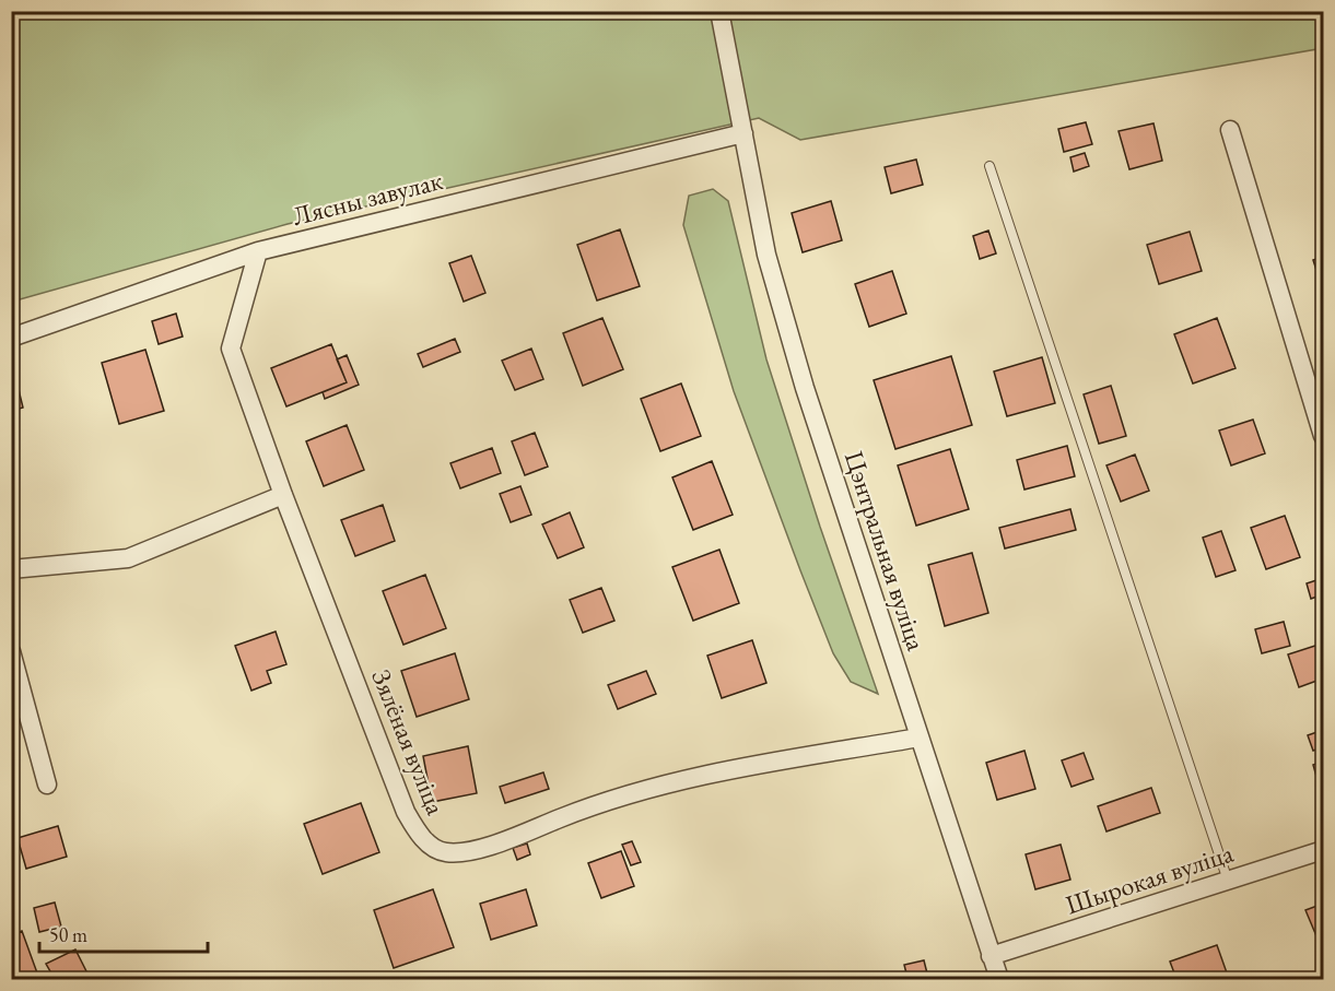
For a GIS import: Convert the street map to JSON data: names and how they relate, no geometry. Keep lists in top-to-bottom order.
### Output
{
  "streets": {
    "street": [
      "Лясны завулак",
      "Цэнтральная вуліца",
      "Зялёная вуліца",
      "Шырокая вуліца"
    ]
  },
  "crossings": [
    ["Лясны завулак", "Цэнтральная вуліца"],
    ["Лясны завулак", "Зялёная вуліца"],
    ["Цэнтральная вуліца", "Зялёная вуліца"],
    ["Цэнтральная вуліца", "Шырокая вуліца"]
  ],
  "scale_bar": "50 m"
}
